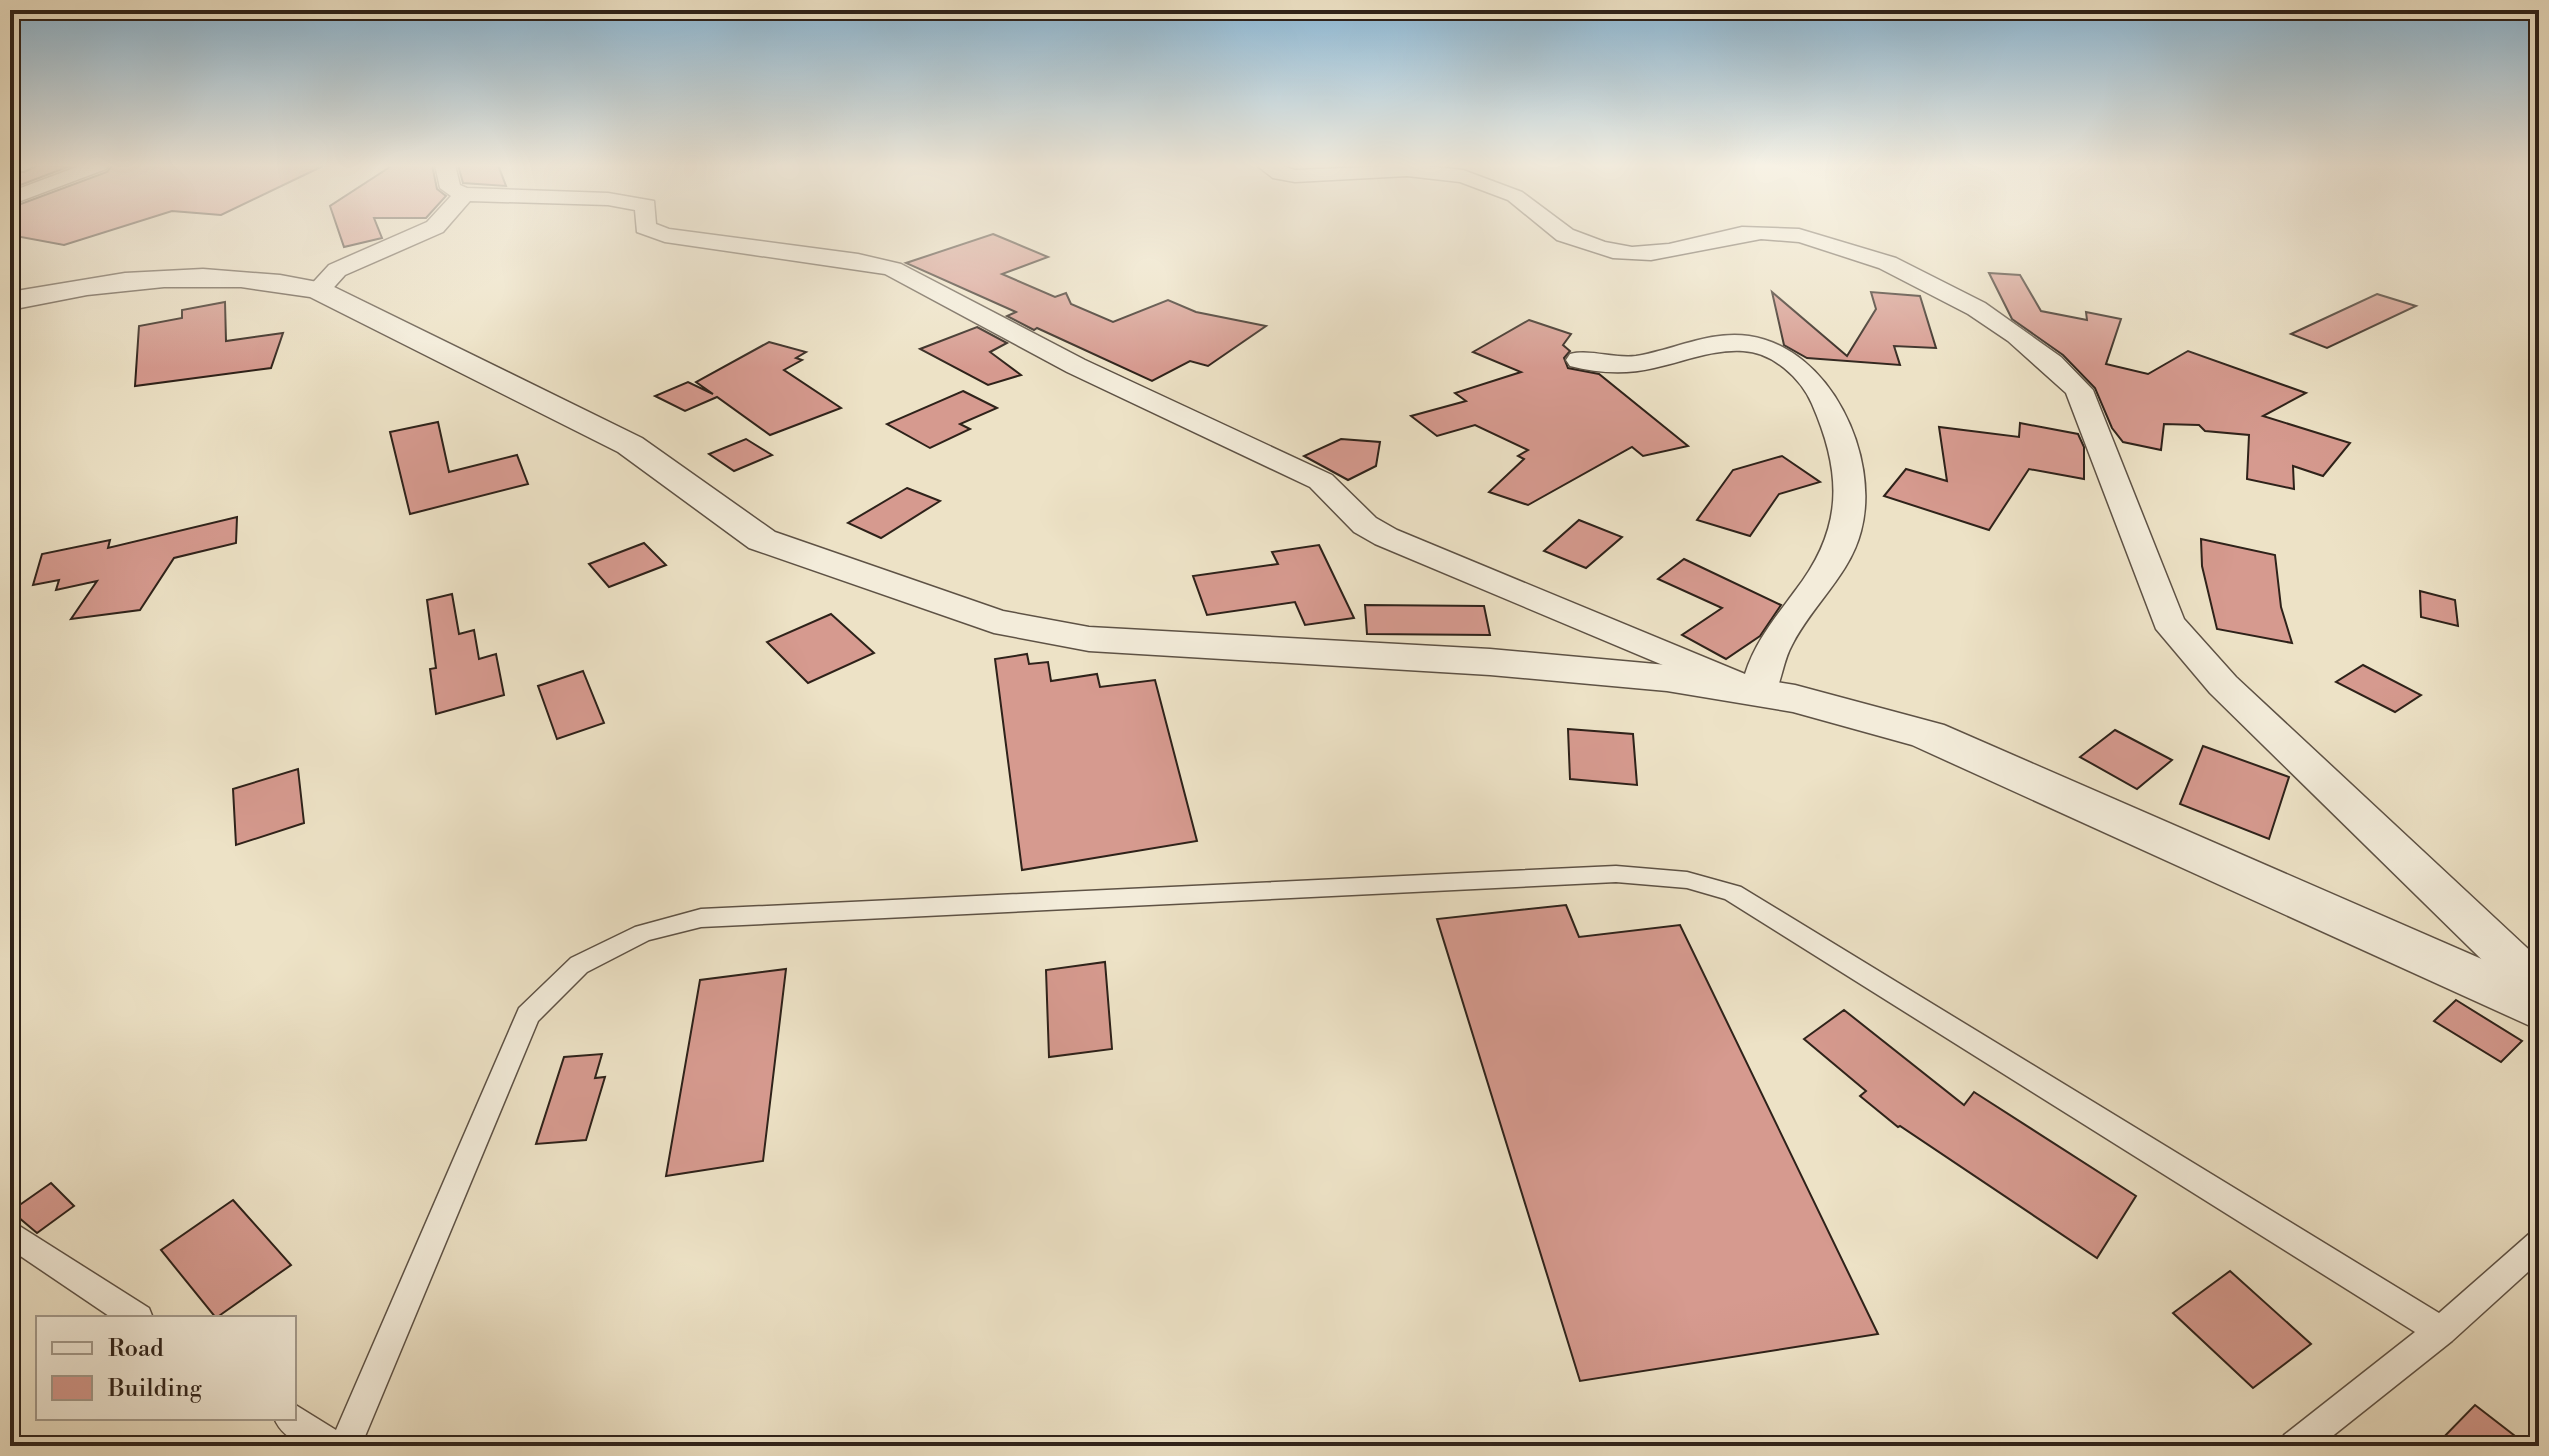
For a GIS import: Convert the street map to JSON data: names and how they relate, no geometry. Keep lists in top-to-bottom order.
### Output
{
  "legend": ["Road", "Building"]
}
